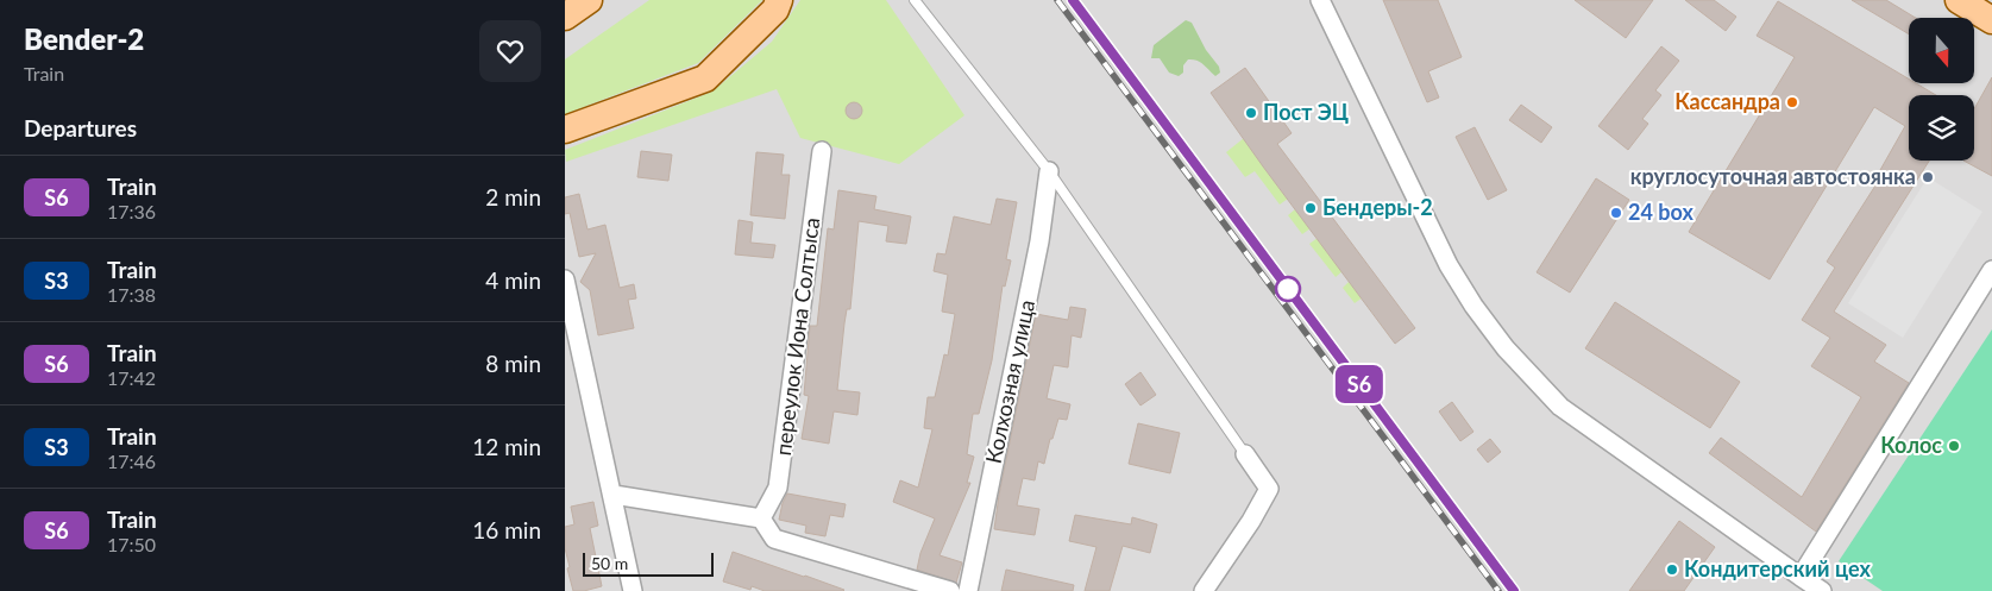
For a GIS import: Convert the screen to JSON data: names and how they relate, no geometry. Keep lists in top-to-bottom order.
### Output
{
  "streets": {
    "street": ["переулок Иона Солтыса", "Колхозная улица"]
  },
  "places": [
    "Кассандра",
    "Пост ЭЦ",
    "круглосуточная автостоянка",
    "Бендеры-2",
    "24 box",
    "Колос",
    "Кондитерский цех"
  ],
  "scale_bar": "50 m",
  "north": "bottom",
  "page": {
    "heading": [
      ["Bender-2", "Train"],
      "Departures"
    ],
    "on_map": "S6",
    "list": [
      {
        "mark": "S6",
        "name": "Train",
        "note": "17:36",
        "value": "2 min"
      },
      {
        "mark": "S3",
        "name": "Train",
        "note": "17:38",
        "value": "4 min"
      },
      {
        "mark": "S6",
        "name": "Train",
        "note": "17:42",
        "value": "8 min"
      },
      {
        "mark": "S3",
        "name": "Train",
        "note": "17:46",
        "value": "12 min"
      },
      {
        "mark": "S6",
        "name": "Train",
        "note": "17:50",
        "value": "16 min"
      }
    ],
    "scale": "50 m"
  }
}
